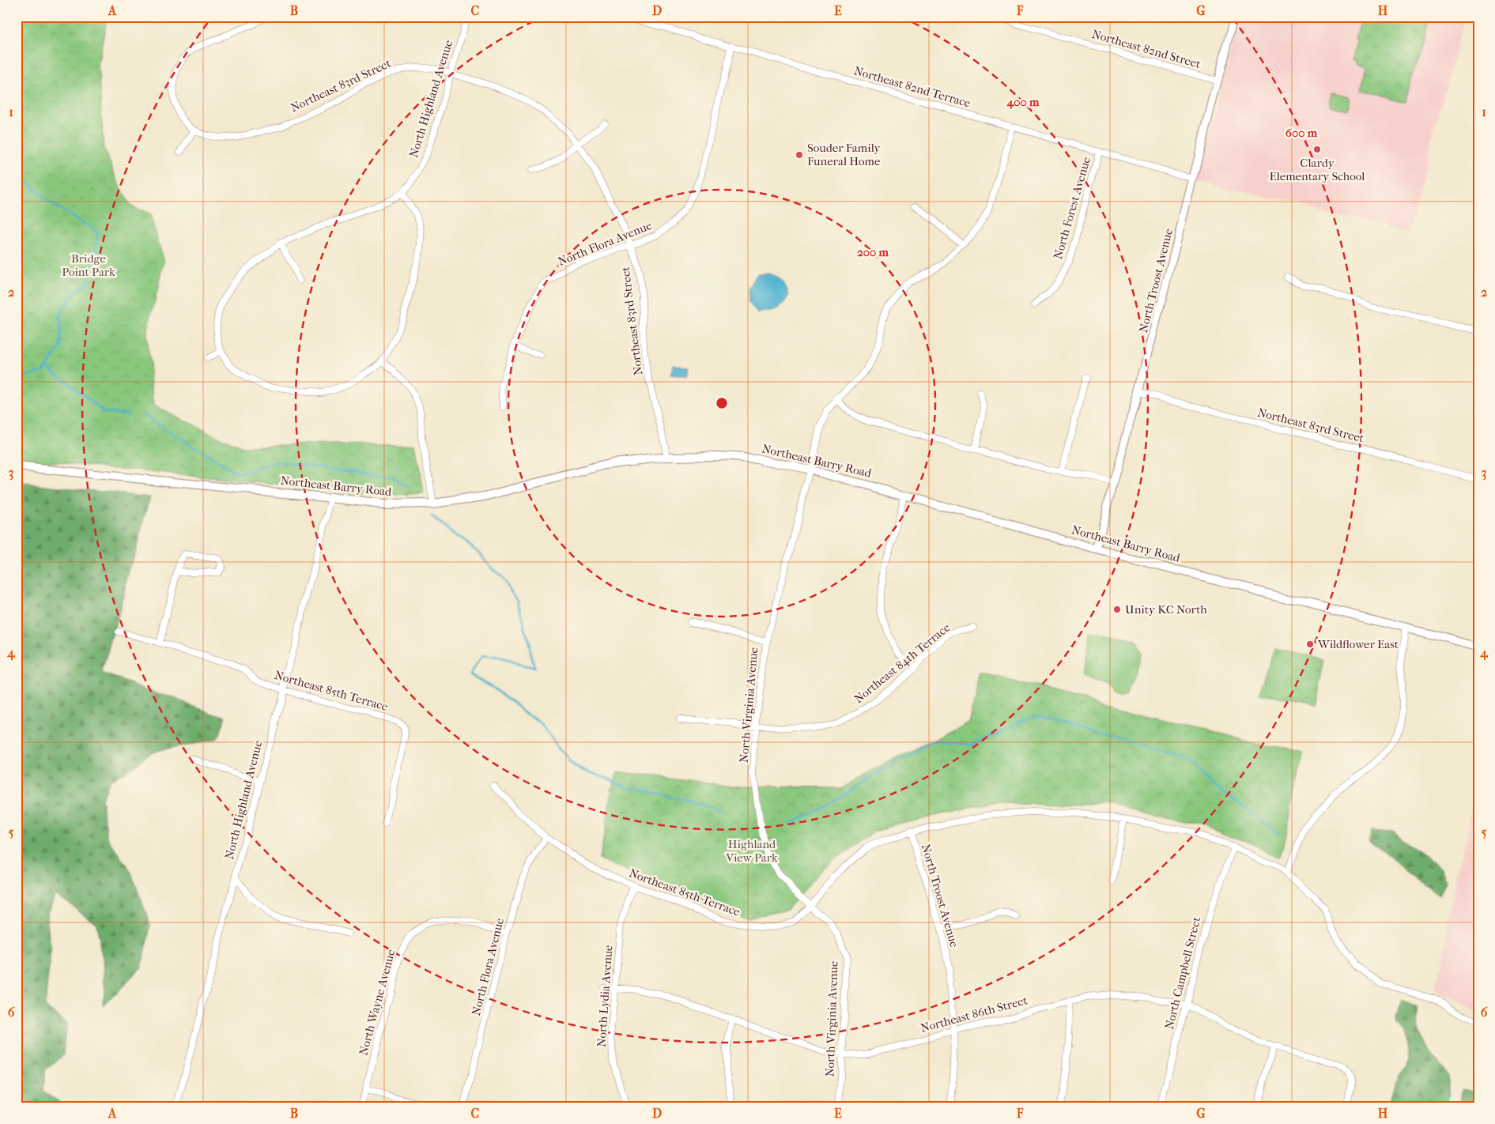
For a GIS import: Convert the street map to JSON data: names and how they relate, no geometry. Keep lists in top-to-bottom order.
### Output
{
  "streets": {
    "main road": ["Northeast Barry Road"],
    "street": [
      "Northeast 82nd Street",
      "Northeast 83rd Street",
      "Northeast 82nd Terrace",
      "North Highland Avenue",
      "North Forest Avenue",
      "North Flora Avenue",
      "North Troost Avenue",
      "Northeast 84th Terrace",
      "Northeast 85th Terrace",
      "North Virginia Avenue",
      "North Campbell Street",
      "North Lydia Avenue",
      "North Wayne Avenue",
      "Northeast 86th Street"
    ]
  },
  "crossings": [
    ["Northeast 82nd Street", "North Troost Avenue"],
    ["Northeast 83rd Street", "North Highland Avenue"],
    ["Northeast 83rd Street", "North Flora Avenue"],
    ["Northeast 83rd Street", "North Troost Avenue"],
    ["Northeast 83rd Street", "Northeast Barry Road"],
    ["Northeast 82nd Terrace", "North Forest Avenue"],
    ["Northeast 82nd Terrace", "North Flora Avenue"],
    ["Northeast 82nd Terrace", "North Troost Avenue"],
    ["Northeast 82nd Terrace", "North Virginia Avenue"],
    ["North Highland Avenue", "Northeast Barry Road"],
    ["North Highland Avenue", "Northeast 85th Terrace"],
    ["North Flora Avenue", "Northeast 85th Terrace"],
    ["North Flora Avenue", "North Wayne Avenue"],
    ["North Troost Avenue", "Northeast Barry Road"],
    ["North Troost Avenue", "Northeast 85th Terrace"],
    ["North Troost Avenue", "Northeast 86th Street"],
    ["Northeast Barry Road", "North Virginia Avenue"],
    ["Northeast 84th Terrace", "North Virginia Avenue"],
    ["Northeast 85th Terrace", "North Virginia Avenue"],
    ["Northeast 85th Terrace", "North Campbell Street"],
    ["Northeast 85th Terrace", "North Lydia Avenue"],
    ["North Virginia Avenue", "Northeast 86th Street"],
    ["North Campbell Street", "Northeast 86th Street"],
    ["North Lydia Avenue", "Northeast 86th Street"]
  ],
  "parks": ["Bridge Point Park", "Highland View Park"],
  "places": [
    "Clardy Elementary School",
    "Souder Family Funeral Home",
    "Unity KC North",
    "Wildflower East"
  ],
  "grid": {
    "columns": [
      "A",
      "B",
      "C",
      "D",
      "E",
      "F",
      "G",
      "H"
    ],
    "rows": [
      "1",
      "2",
      "3",
      "4",
      "5",
      "6"
    ]
  },
  "rings": ["400 m", "600 m", "200 m"]
}
